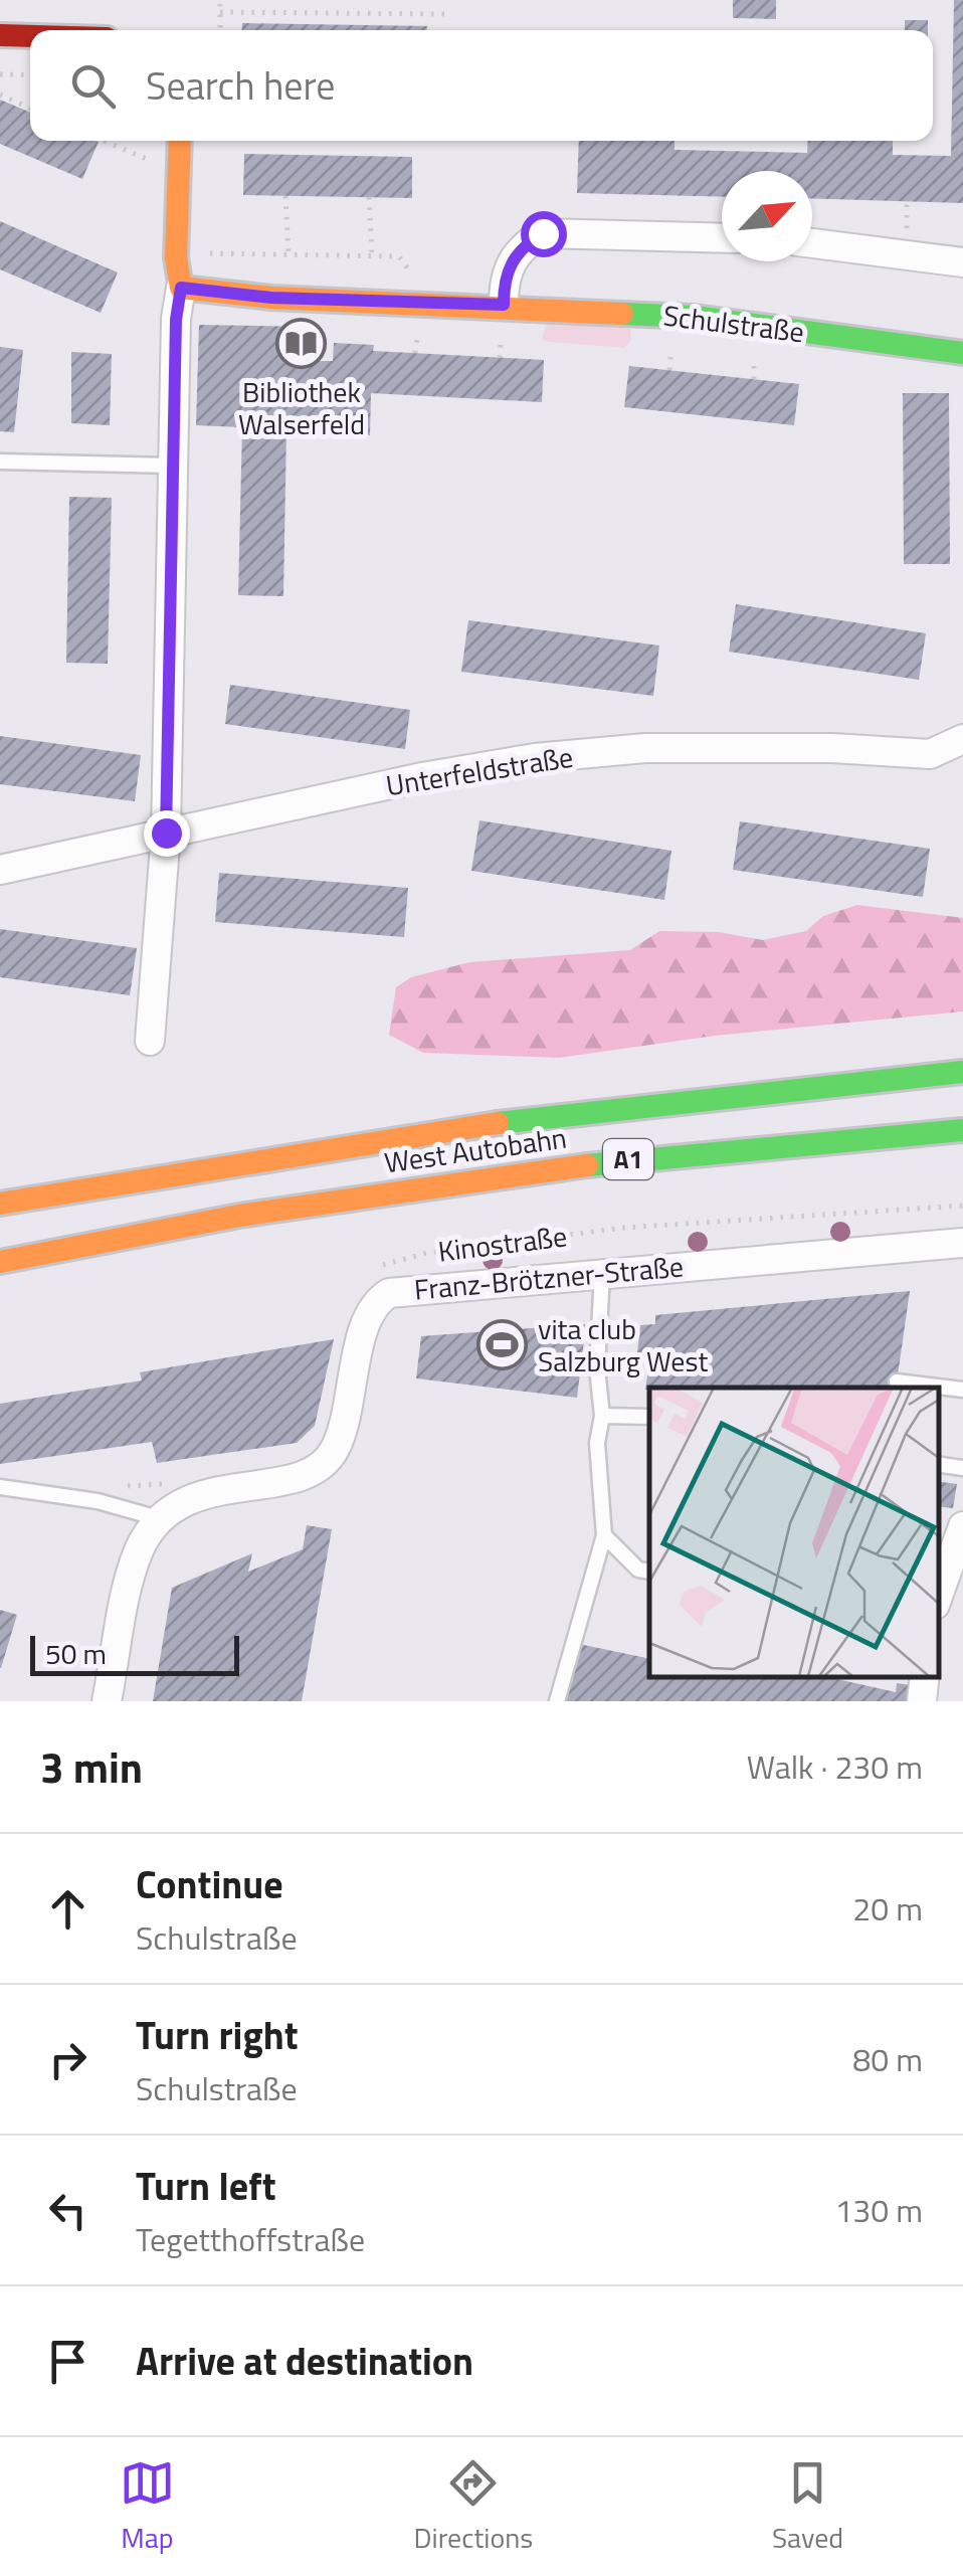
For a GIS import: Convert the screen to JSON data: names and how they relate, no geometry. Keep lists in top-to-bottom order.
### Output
{
  "streets": {
    "main road": ["Schulstraße", "West Autobahn", "A1"],
    "street": ["Unterfeldstraße", "Franz-Brötzner-Straße"],
    "path": ["Kinostraße"]
  },
  "places": {
    "library": ["Bibliothek Walserfeld"],
    "sports": ["vita club Salzburg West"]
  },
  "scale_bar": "50 m",
  "north": "top right",
  "page": {
    "search": "Search here",
    "scale": "50 m",
    "heading": ["3 min", "Walk · 230 m"],
    "list": [
      ["Continue", "Schulstraße", "20 m"],
      ["Turn right", "Schulstraße", "80 m"],
      ["Turn left", "Tegetthoffstraße", "130 m"],
      "Arrive at destination"
    ],
    "nav": ["Map", "Directions", "Saved"]
  }
}
